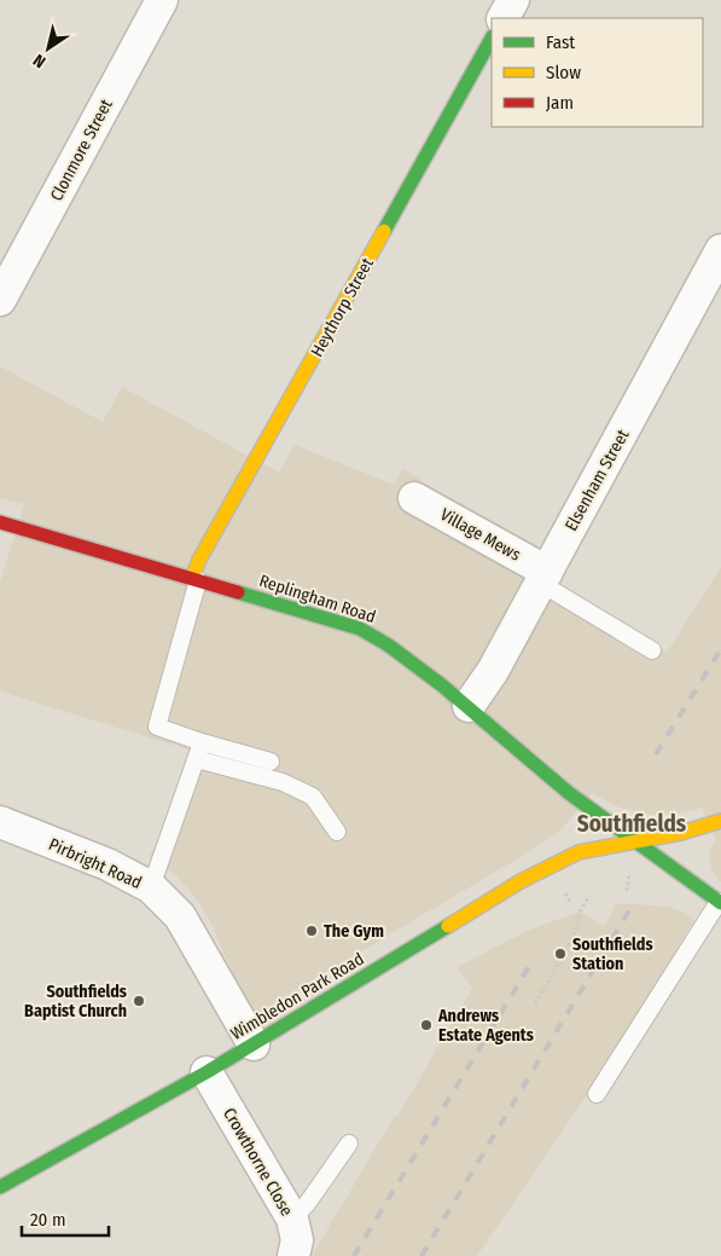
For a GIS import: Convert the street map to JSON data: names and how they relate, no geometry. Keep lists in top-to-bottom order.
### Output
{
  "streets": {
    "street": [
      "Clonmore Street",
      "Heythorp Street",
      "Elsenham Street",
      "Village Mews",
      "Replingham Road",
      "Pirbright Road",
      "Wimbledon Park Road",
      "Crowthorne Close"
    ]
  },
  "crossings": [
    ["Heythorp Street", "Replingham Road"],
    ["Elsenham Street", "Village Mews"],
    ["Elsenham Street", "Replingham Road"],
    ["Replingham Road", "Wimbledon Park Road"],
    ["Pirbright Road", "Wimbledon Park Road"],
    ["Wimbledon Park Road", "Crowthorne Close"]
  ],
  "districts": ["Southfields"],
  "places": [
    "The Gym",
    "Southfields Station",
    "Southfields Baptist Church",
    "Andrews Estate Agents"
  ],
  "legend": ["Fast", "Slow", "Jam"],
  "scale_bar": "20 m",
  "north": "bottom left"
}
